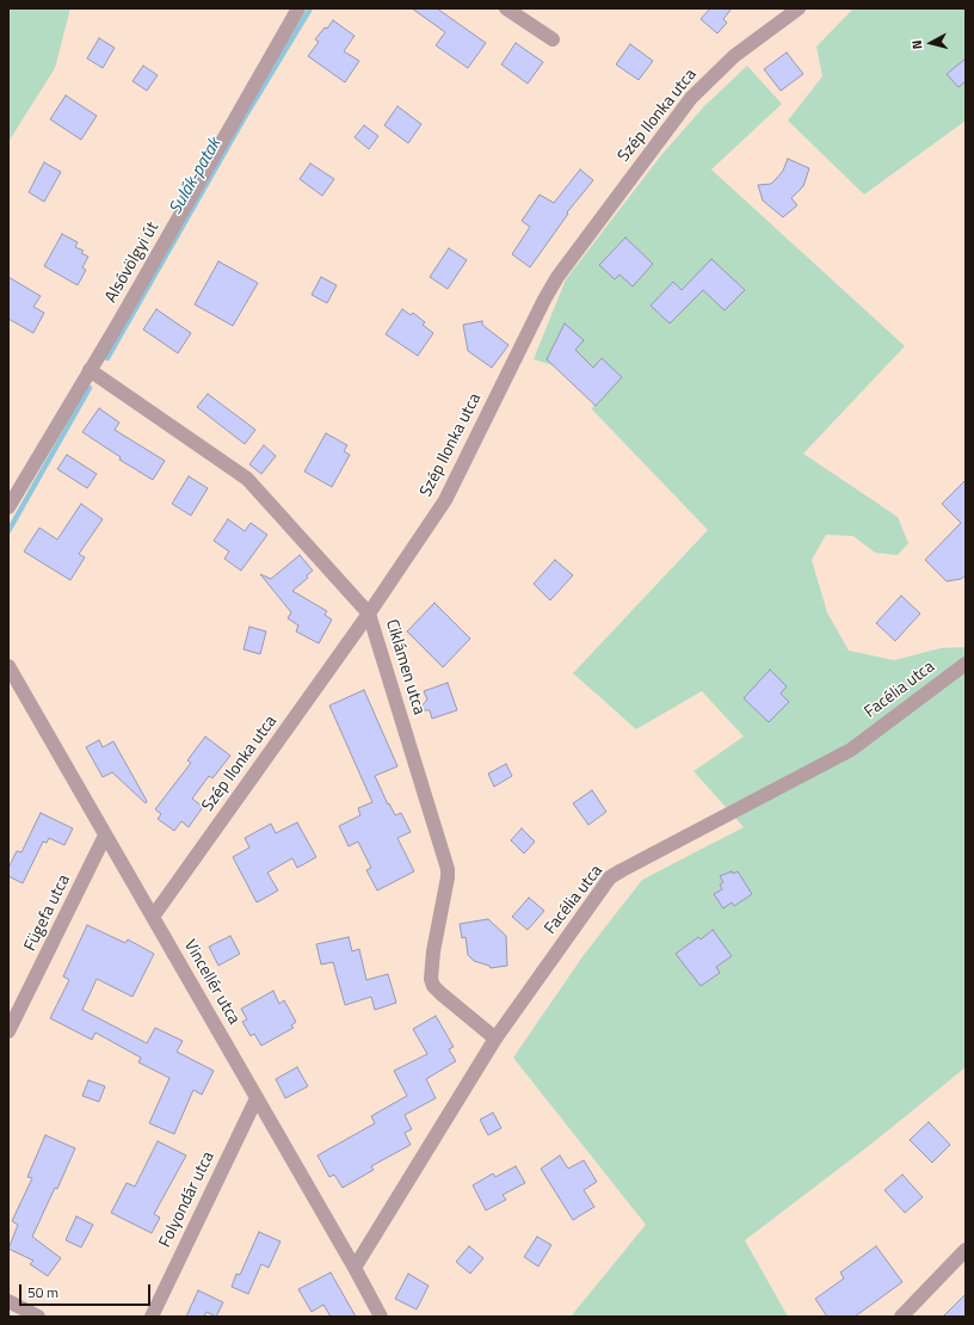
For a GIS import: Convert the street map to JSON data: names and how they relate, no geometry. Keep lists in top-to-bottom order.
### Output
{
  "streets": {
    "street": [
      "Szép Ilonka utca",
      "Alsóvölgyi út",
      "Ciklámen utca",
      "Facélia utca",
      "Fügefa utca",
      "Vincellér utca",
      "Folyondár utca"
    ]
  },
  "crossings": [
    ["Szép Ilonka utca", "Ciklámen utca"],
    ["Szép Ilonka utca", "Vincellér utca"],
    ["Alsóvölgyi út", "Ciklámen utca"],
    ["Ciklámen utca", "Facélia utca"],
    ["Facélia utca", "Vincellér utca"],
    ["Fügefa utca", "Vincellér utca"],
    ["Vincellér utca", "Folyondár utca"]
  ],
  "water": ["Sulák-patak"],
  "scale_bar": "50 m",
  "north": "left"
}
